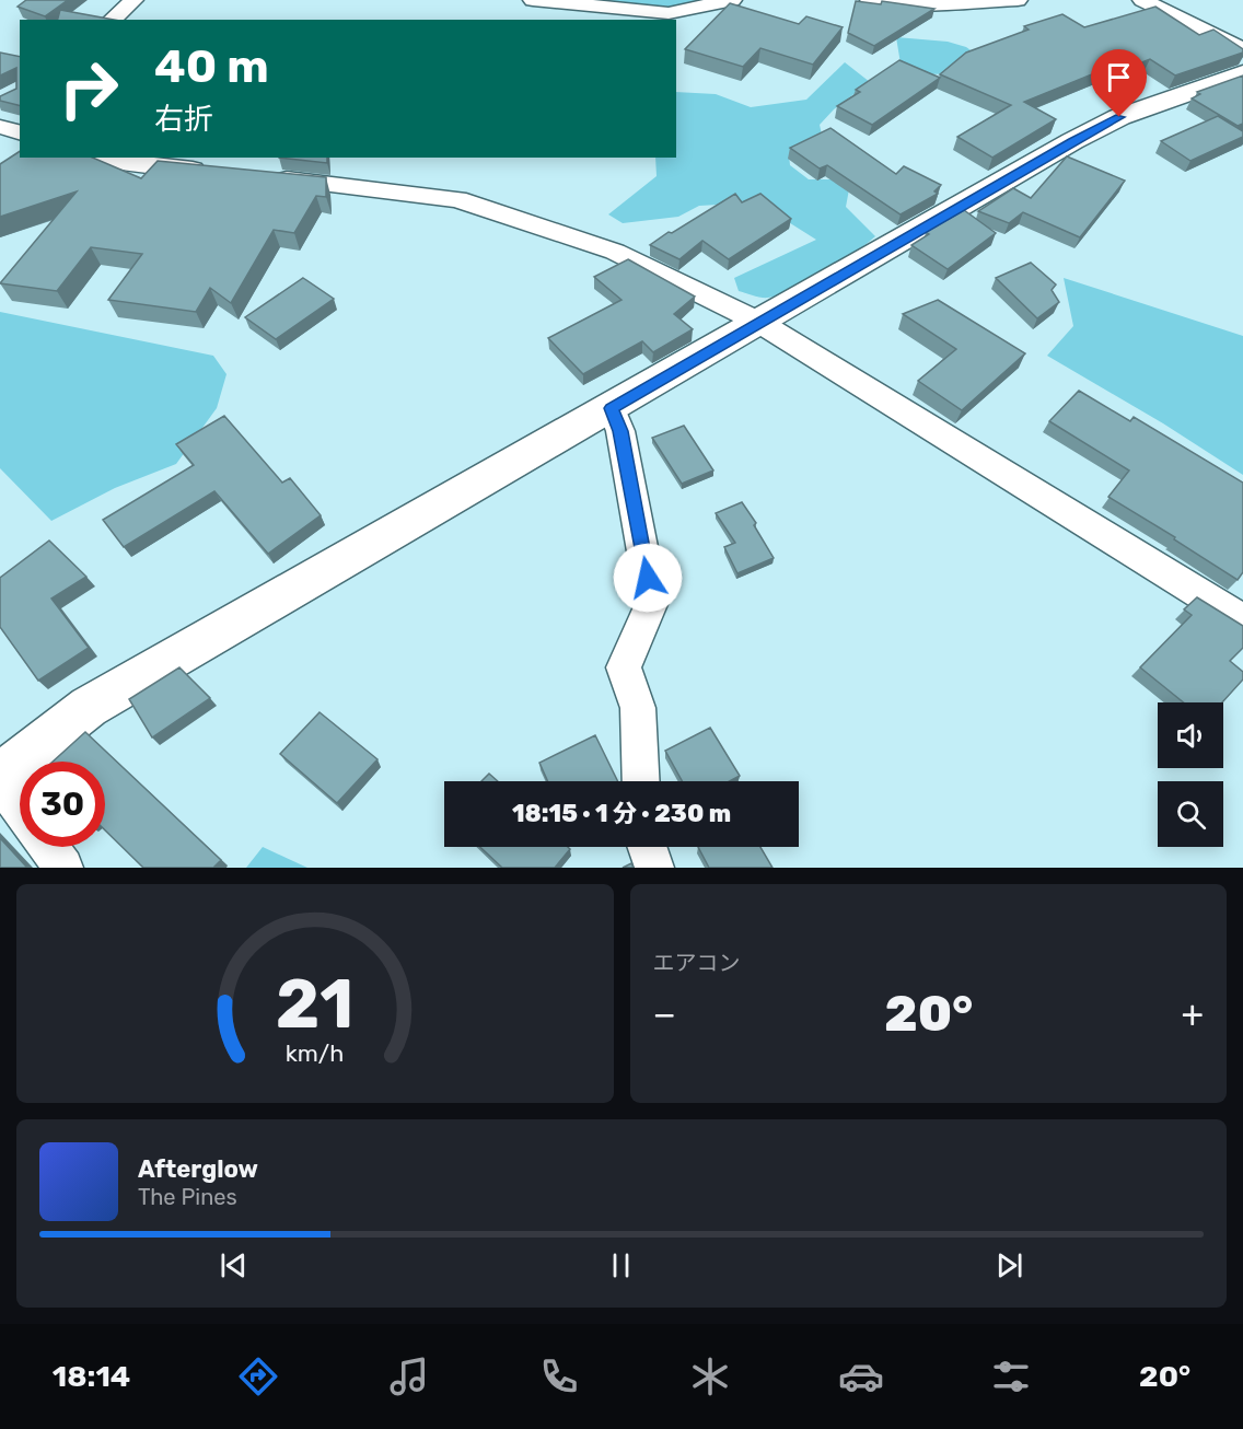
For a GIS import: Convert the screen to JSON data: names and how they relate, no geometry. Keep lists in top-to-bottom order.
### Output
{
  "page": {
    "turn": ["40 m", "右折"],
    "limit": "30",
    "trip": "18:15 · 1 分 · 230 m",
    "tile": "エアコン",
    "heat": ["−", "20°", "+"],
    "song": ["Afterglow", "The Pines"],
    "tabs": ["18:14", "20°"],
    "gauge": ["21", "km/h"]
  }
}
